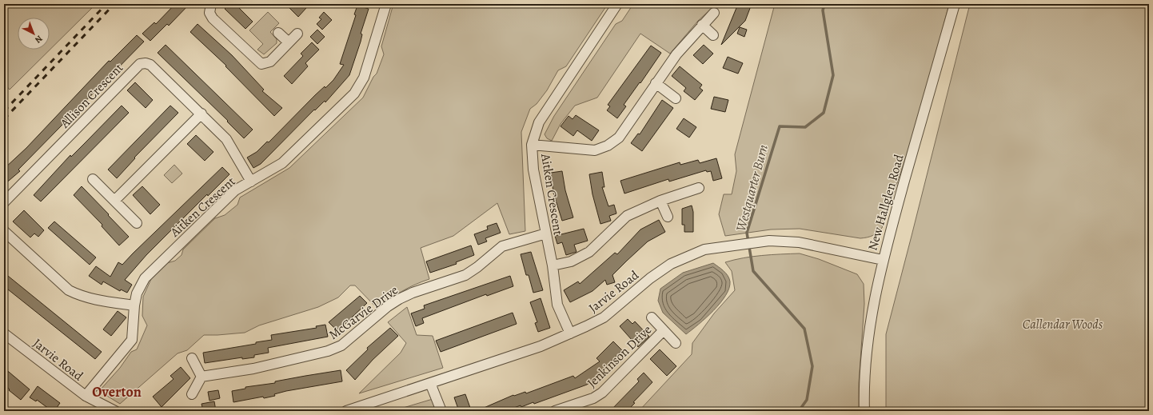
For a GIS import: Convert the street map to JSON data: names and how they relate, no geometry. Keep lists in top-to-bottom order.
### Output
{
  "streets": {
    "street": [
      "Allison Crescent",
      "Aitken Crescent",
      "New Hallglen Road",
      "Jarvie Road",
      "McGarvie Drive",
      "Jenkinson Drive"
    ]
  },
  "crossings": [
    ["Allison Crescent", "Aitken Crescent"],
    ["Aitken Crescent", "Jarvie Road"],
    ["Aitken Crescent", "McGarvie Drive"],
    ["New Hallglen Road", "Jarvie Road"]
  ],
  "districts": ["Overton"],
  "water": ["Westquarter Burn"],
  "parks": ["Callendar Woods"],
  "north": "bottom right"
}
